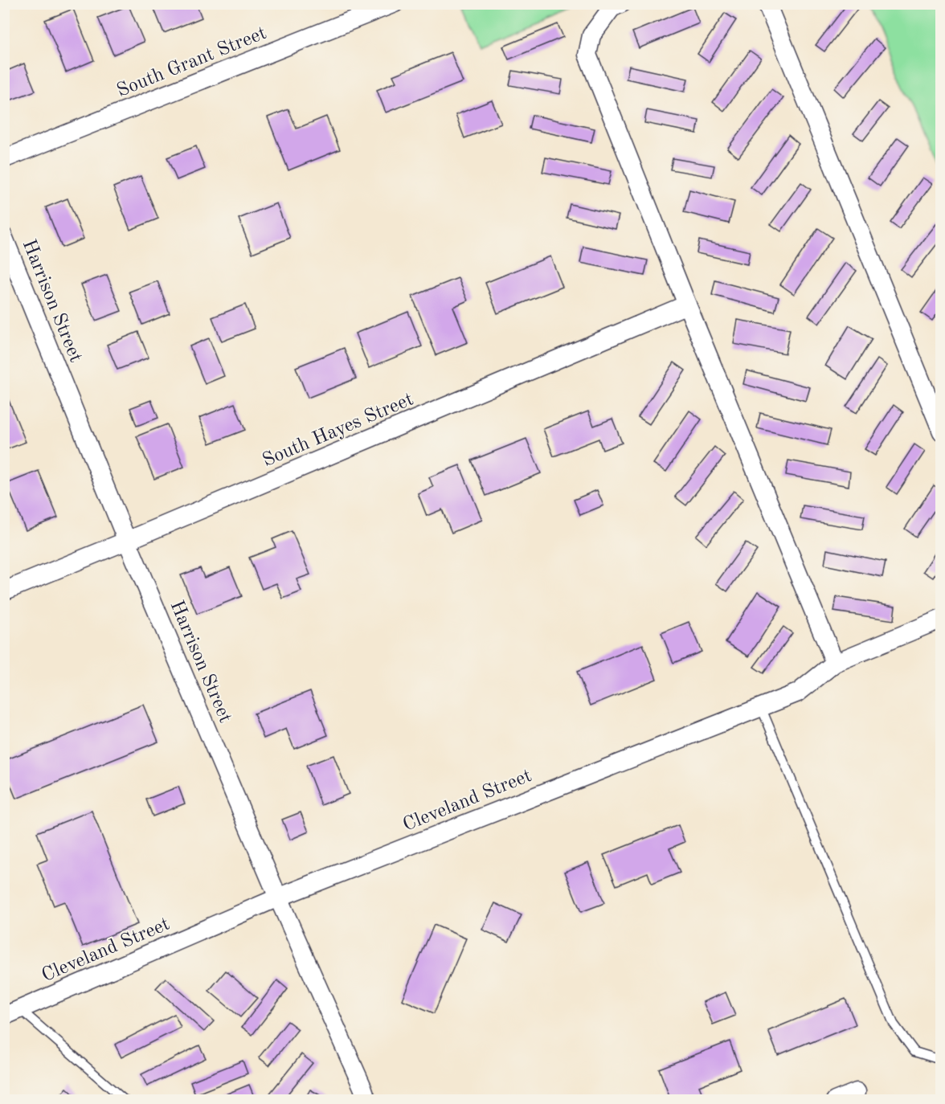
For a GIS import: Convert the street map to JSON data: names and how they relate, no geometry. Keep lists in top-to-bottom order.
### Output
{
  "streets": {
    "street": [
      "South Grant Street",
      "Harrison Street",
      "South Hayes Street",
      "Cleveland Street"
    ]
  },
  "crossings": [
    ["Harrison Street", "South Hayes Street"],
    ["Harrison Street", "Cleveland Street"]
  ]
}
